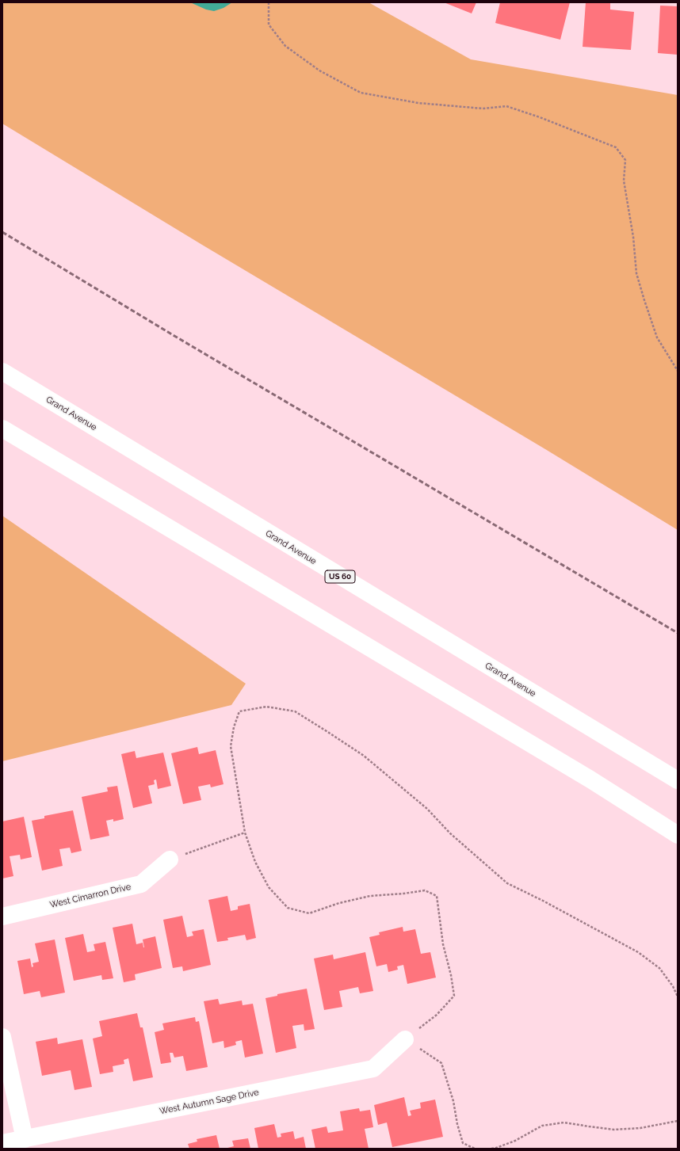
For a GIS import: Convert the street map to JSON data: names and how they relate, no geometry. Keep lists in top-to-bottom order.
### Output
{
  "streets": {
    "main road": [
      "Grand Avenue",
      "US 60",
      "West Cimarron Drive",
      "West Autumn Sage Drive"
    ]
  }
}
